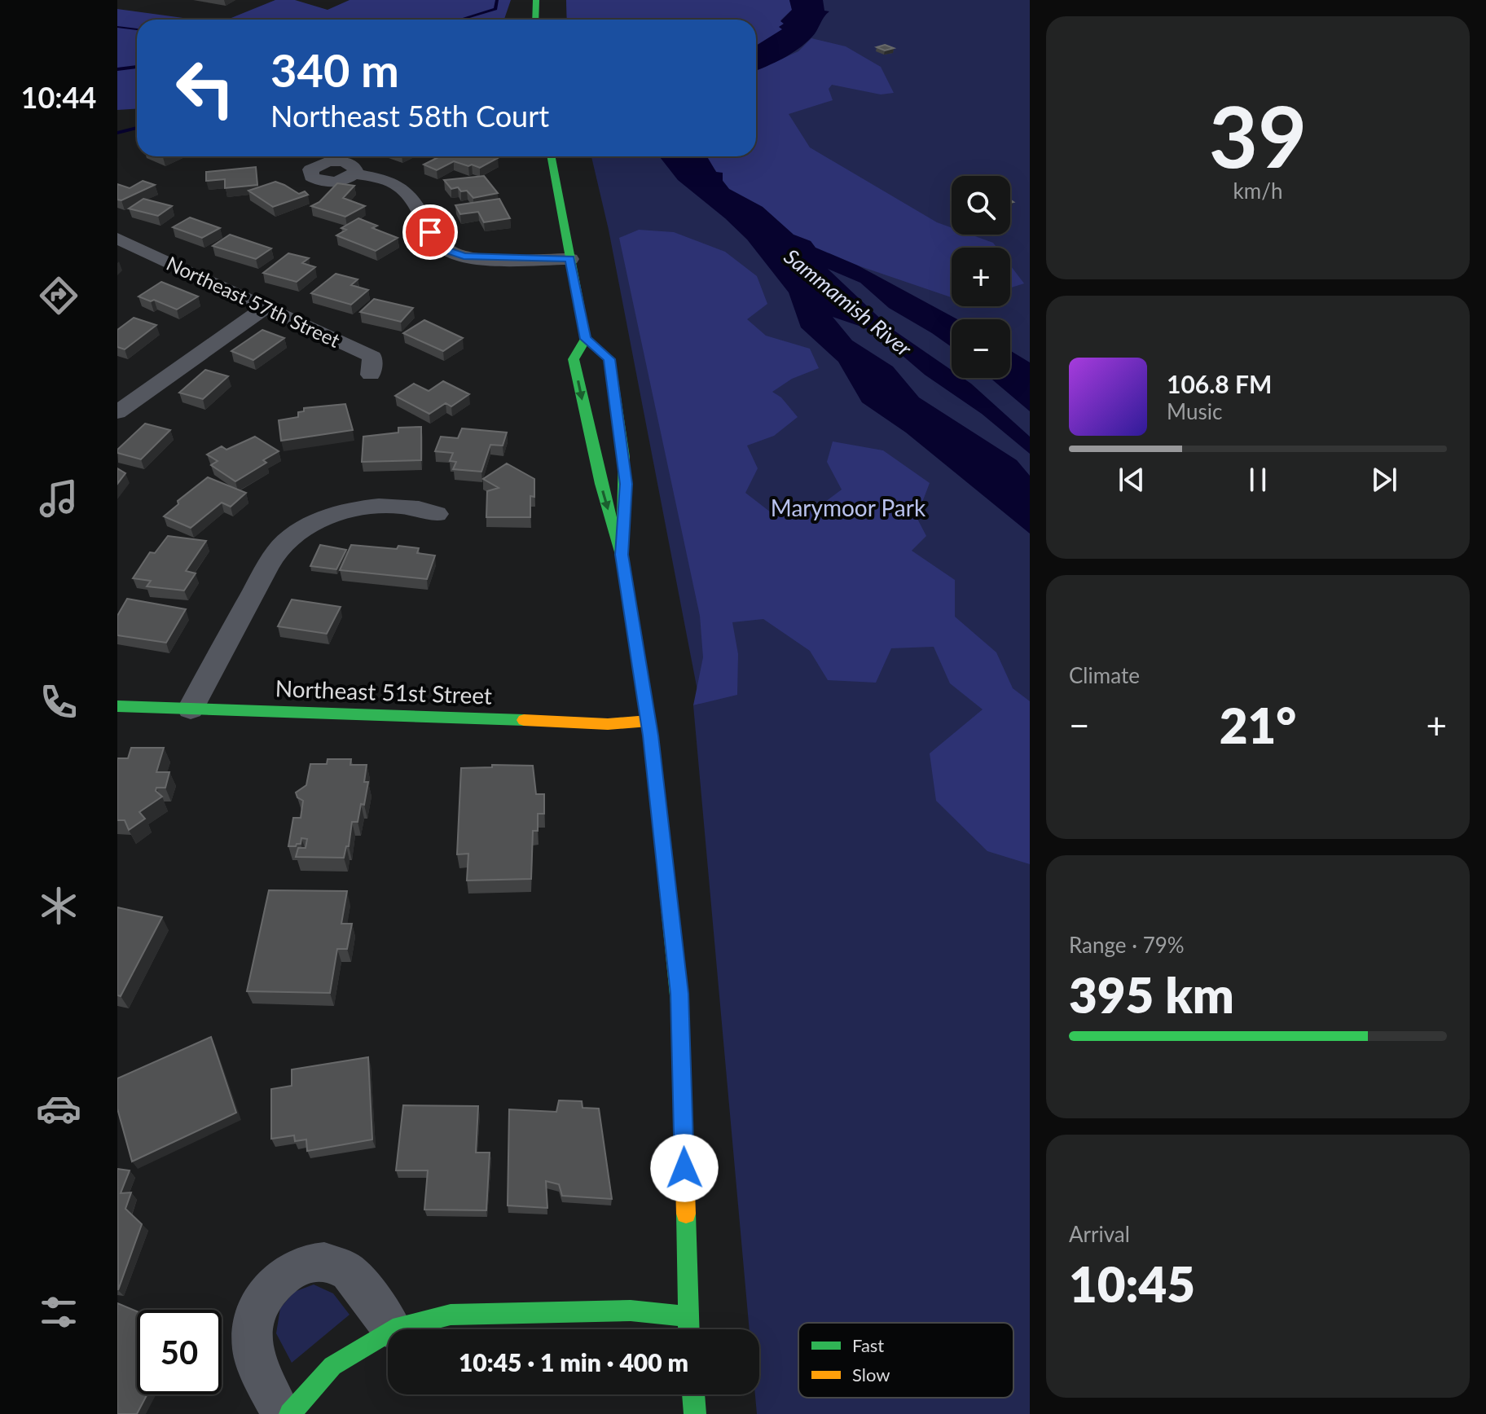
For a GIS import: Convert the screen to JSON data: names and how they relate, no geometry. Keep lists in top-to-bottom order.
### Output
{
  "streets": {
    "main road": ["Northeast 51st Street"],
    "street": ["Northeast 57th Street"]
  },
  "water": ["Sammamish River"],
  "parks": ["Marymoor Park"],
  "legend": ["Fast", "Slow"],
  "page": {
    "tabs": "10:44",
    "tile": [
      ["39", "km/h"],
      "Climate",
      ["Range · 79%", "395 km"],
      ["Arrival", "10:45"]
    ],
    "turn": ["340 m", "Northeast 58th Court"],
    "map_buttons": ["+", "−"],
    "song": ["106.8 FM", "Music"],
    "heat": ["−", "21°", "+"],
    "limit": "50",
    "trip": "10:45 · 1 min · 400 m"
  }
}
